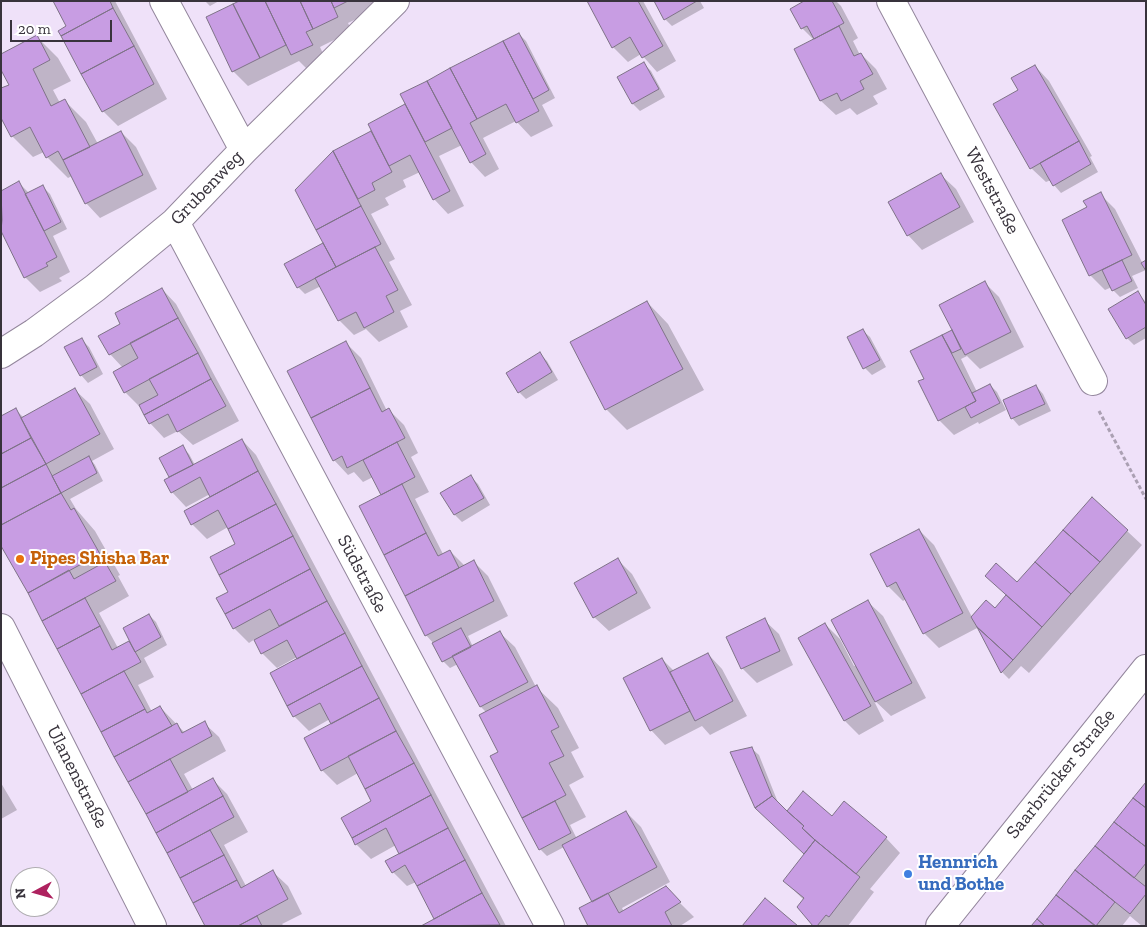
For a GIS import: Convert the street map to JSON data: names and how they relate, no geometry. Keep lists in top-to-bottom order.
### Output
{
  "streets": {
    "street": [
      "Grubenweg",
      "Weststraße",
      "Südstraße",
      "Saarbrücker Straße",
      "Ulanenstraße"
    ]
  },
  "crossings": [
    ["Grubenweg", "Südstraße"]
  ],
  "places": ["Pipes Shisha Bar", "Hennrich und Bothe"],
  "scale_bar": "20 m",
  "north": "left"
}
